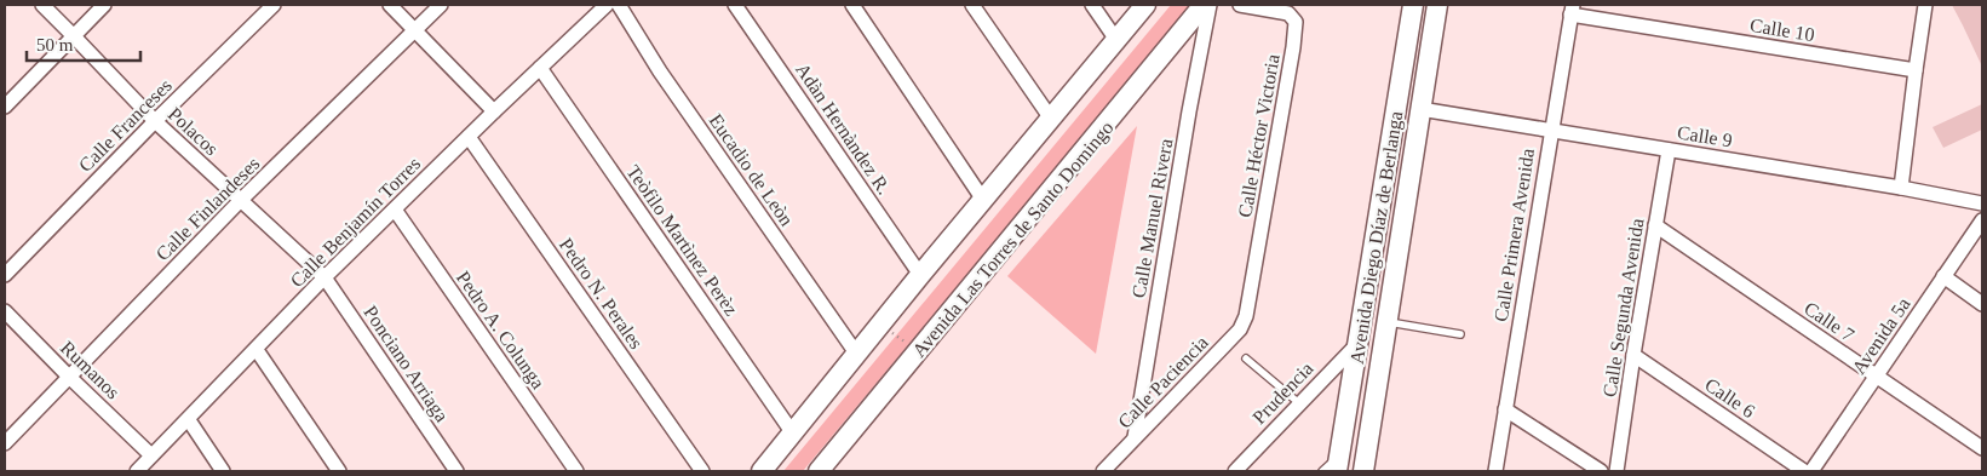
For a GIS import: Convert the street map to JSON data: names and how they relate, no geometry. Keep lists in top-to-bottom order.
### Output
{
  "streets": {
    "street": [
      "Calle 10",
      "Calle Franceses",
      "Adàn Hernàndez R.",
      "Polacos",
      "Calle Héctor Victoria",
      "Calle 9",
      "Eucadio de Leòn",
      "Calle Finlandeses",
      "Calle Manuel Rivera",
      "Calle Benjamín Torres",
      "Calle Primera Avenida",
      "Avenida Diego Díaz de Berlanga",
      "Avenida Las Torres de Santo Domingo",
      "Teòfilo Martìnez Perèz",
      "Pedro N. Perales",
      "Calle Segunda Avenida",
      "Calle 7",
      "Pedro A. Colunga",
      "Avenida 5a",
      "Ponciano Arriaga",
      "Rumanos",
      "Calle Paciencia",
      "Prudencia",
      "Calle 6"
    ]
  },
  "crossings": [
    ["Calle 10", "Calle Primera Avenida"],
    ["Calle Franceses", "Polacos"],
    ["Polacos", "Calle Finlandeses"],
    ["Polacos", "Calle Benjamín Torres"],
    ["Polacos", "Ponciano Arriaga"],
    ["Calle Héctor Victoria", "Calle Paciencia"],
    ["Calle 9", "Calle Primera Avenida"],
    ["Calle 9", "Avenida Diego Díaz de Berlanga"],
    ["Calle 9", "Calle Segunda Avenida"],
    ["Calle Finlandeses", "Rumanos"],
    ["Calle Manuel Rivera", "Calle Paciencia"],
    ["Calle Benjamín Torres", "Teòfilo Martìnez Perèz"],
    ["Calle Benjamín Torres", "Pedro N. Perales"],
    ["Calle Benjamín Torres", "Pedro A. Colunga"],
    ["Calle Benjamín Torres", "Ponciano Arriaga"],
    ["Calle Benjamín Torres", "Rumanos"],
    ["Avenida Diego Díaz de Berlanga", "Prudencia"],
    ["Calle Segunda Avenida", "Calle 7"],
    ["Calle Segunda Avenida", "Calle 6"],
    ["Calle 7", "Avenida 5a"]
  ],
  "scale_bar": "50 m"
}
